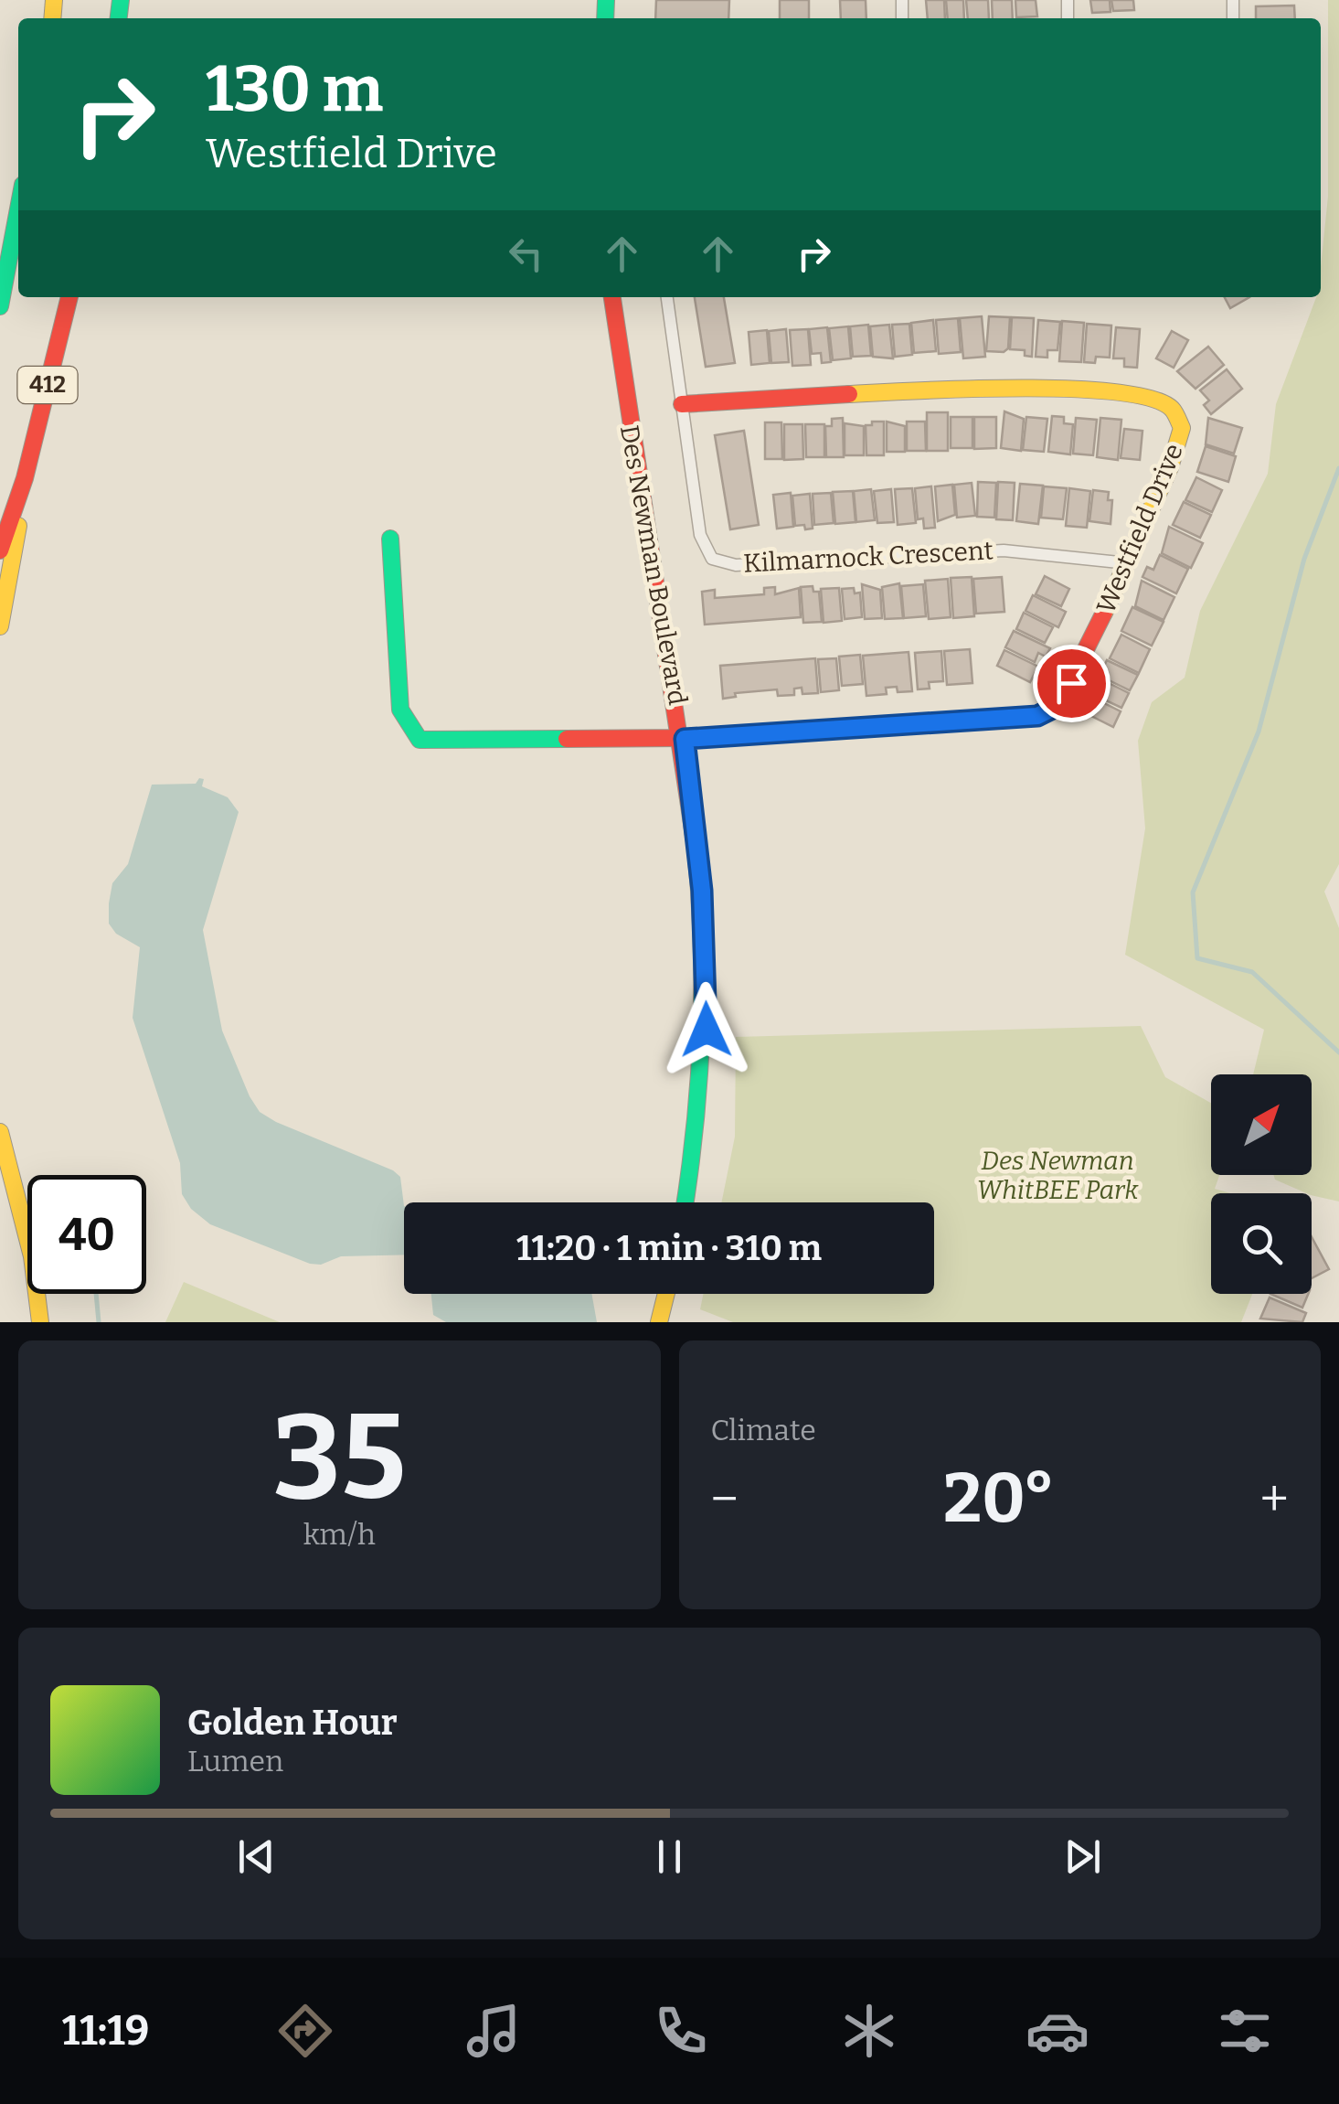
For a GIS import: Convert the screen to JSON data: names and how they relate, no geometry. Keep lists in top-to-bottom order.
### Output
{
  "streets": {
    "main road": ["412", "Westfield Drive", "Des Newman Boulevard"],
    "street": ["Kilmarnock Crescent"]
  },
  "crossings": [
    ["Westfield Drive", "Kilmarnock Crescent"],
    ["Westfield Drive", "Des Newman Boulevard"]
  ],
  "parks": ["Des Newman WhitBEE Park"],
  "north": "top right",
  "page": {
    "turn": ["130 m", "Westfield Drive"],
    "limit": "40",
    "trip": "11:20 · 1 min · 310 m",
    "tile": [
      ["35", "km/h"],
      "Climate"
    ],
    "heat": ["−", "20°", "+"],
    "song": ["Golden Hour", "Lumen"],
    "tabs": "11:19"
  }
}
